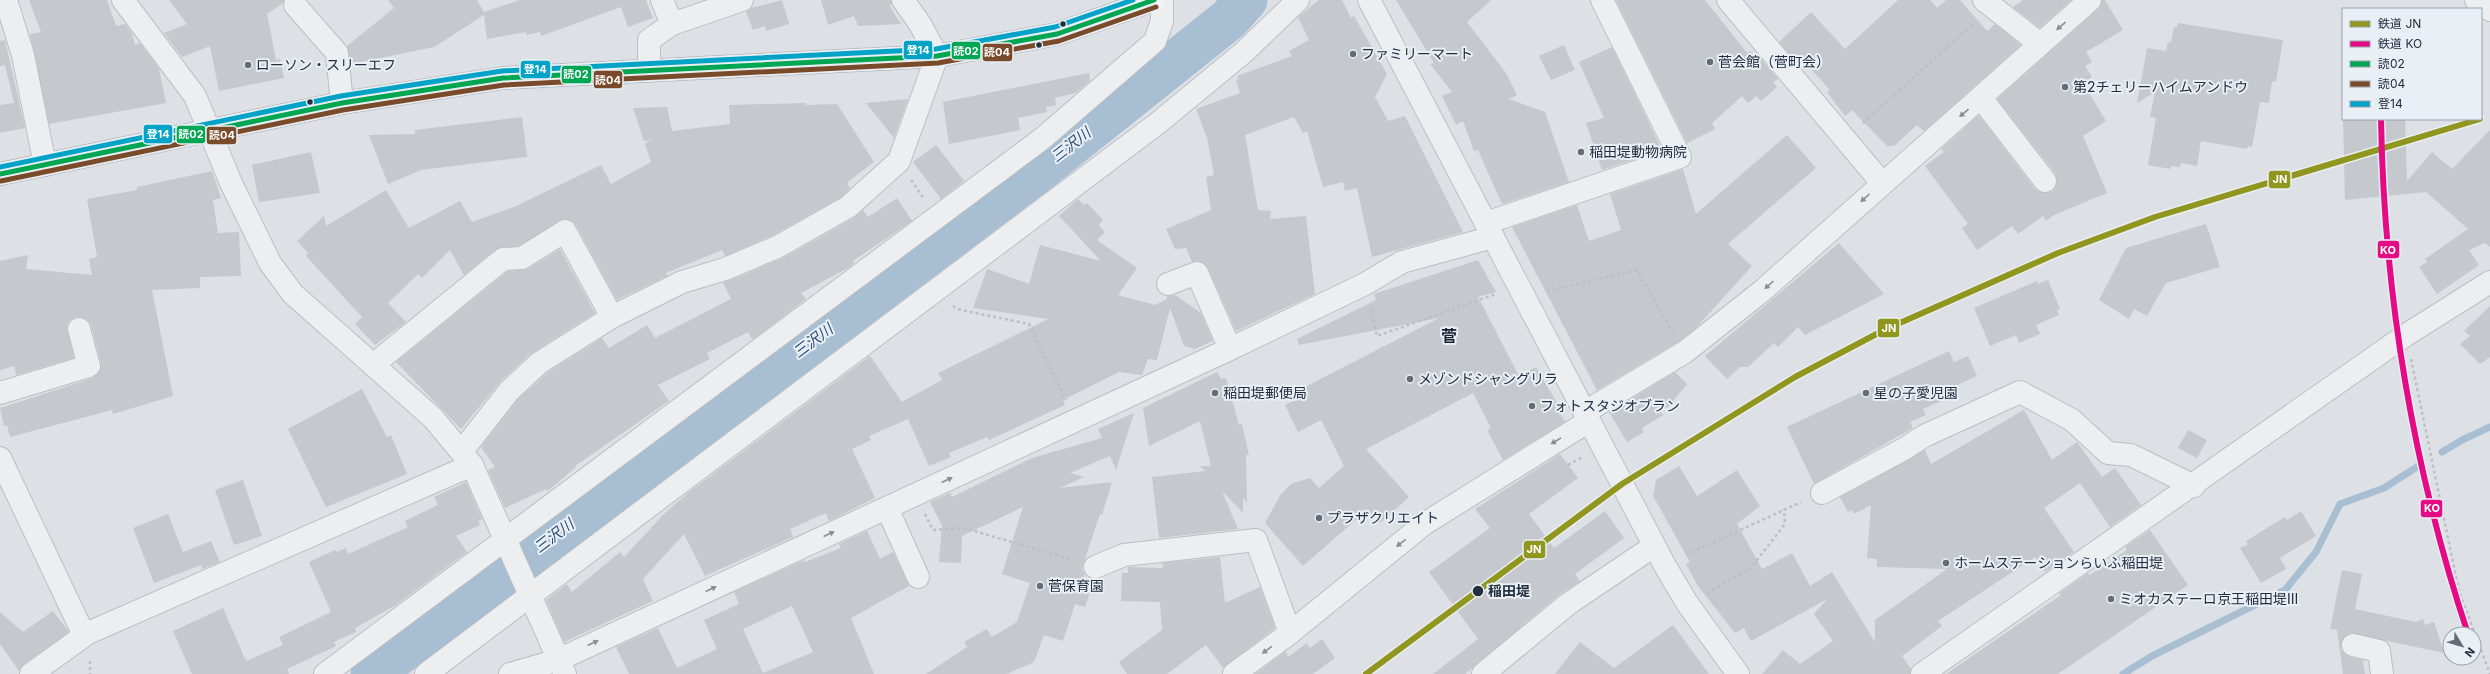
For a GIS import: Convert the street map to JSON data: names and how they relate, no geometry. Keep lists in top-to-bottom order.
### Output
{
  "districts": ["菅"],
  "water": ["三沢川"],
  "places": [
    "ファミリーマート",
    "菅会館（菅町会）",
    "ローソン・スリーエフ",
    "第2チェリーハイムアンドウ",
    "稲田堤動物病院",
    "メゾンドシャングリラ",
    "稲田堤郵便局",
    "星の子愛児園",
    "フォトスタジオブラン",
    "プラザクリエイト",
    "ホームステーションらいふ稲田堤",
    "菅保育園",
    "稲田堤",
    "ミオカステーロ京王稲田堤Ⅲ"
  ],
  "lines": [
    "transit line 読02",
    "transit line 登14",
    "transit line 読04",
    "rail line JN",
    "rail line KO"
  ],
  "legend": [
    "鉄道 JN",
    "鉄道 KO",
    "読02",
    "読04",
    "登14"
  ],
  "north": "bottom right"
}
